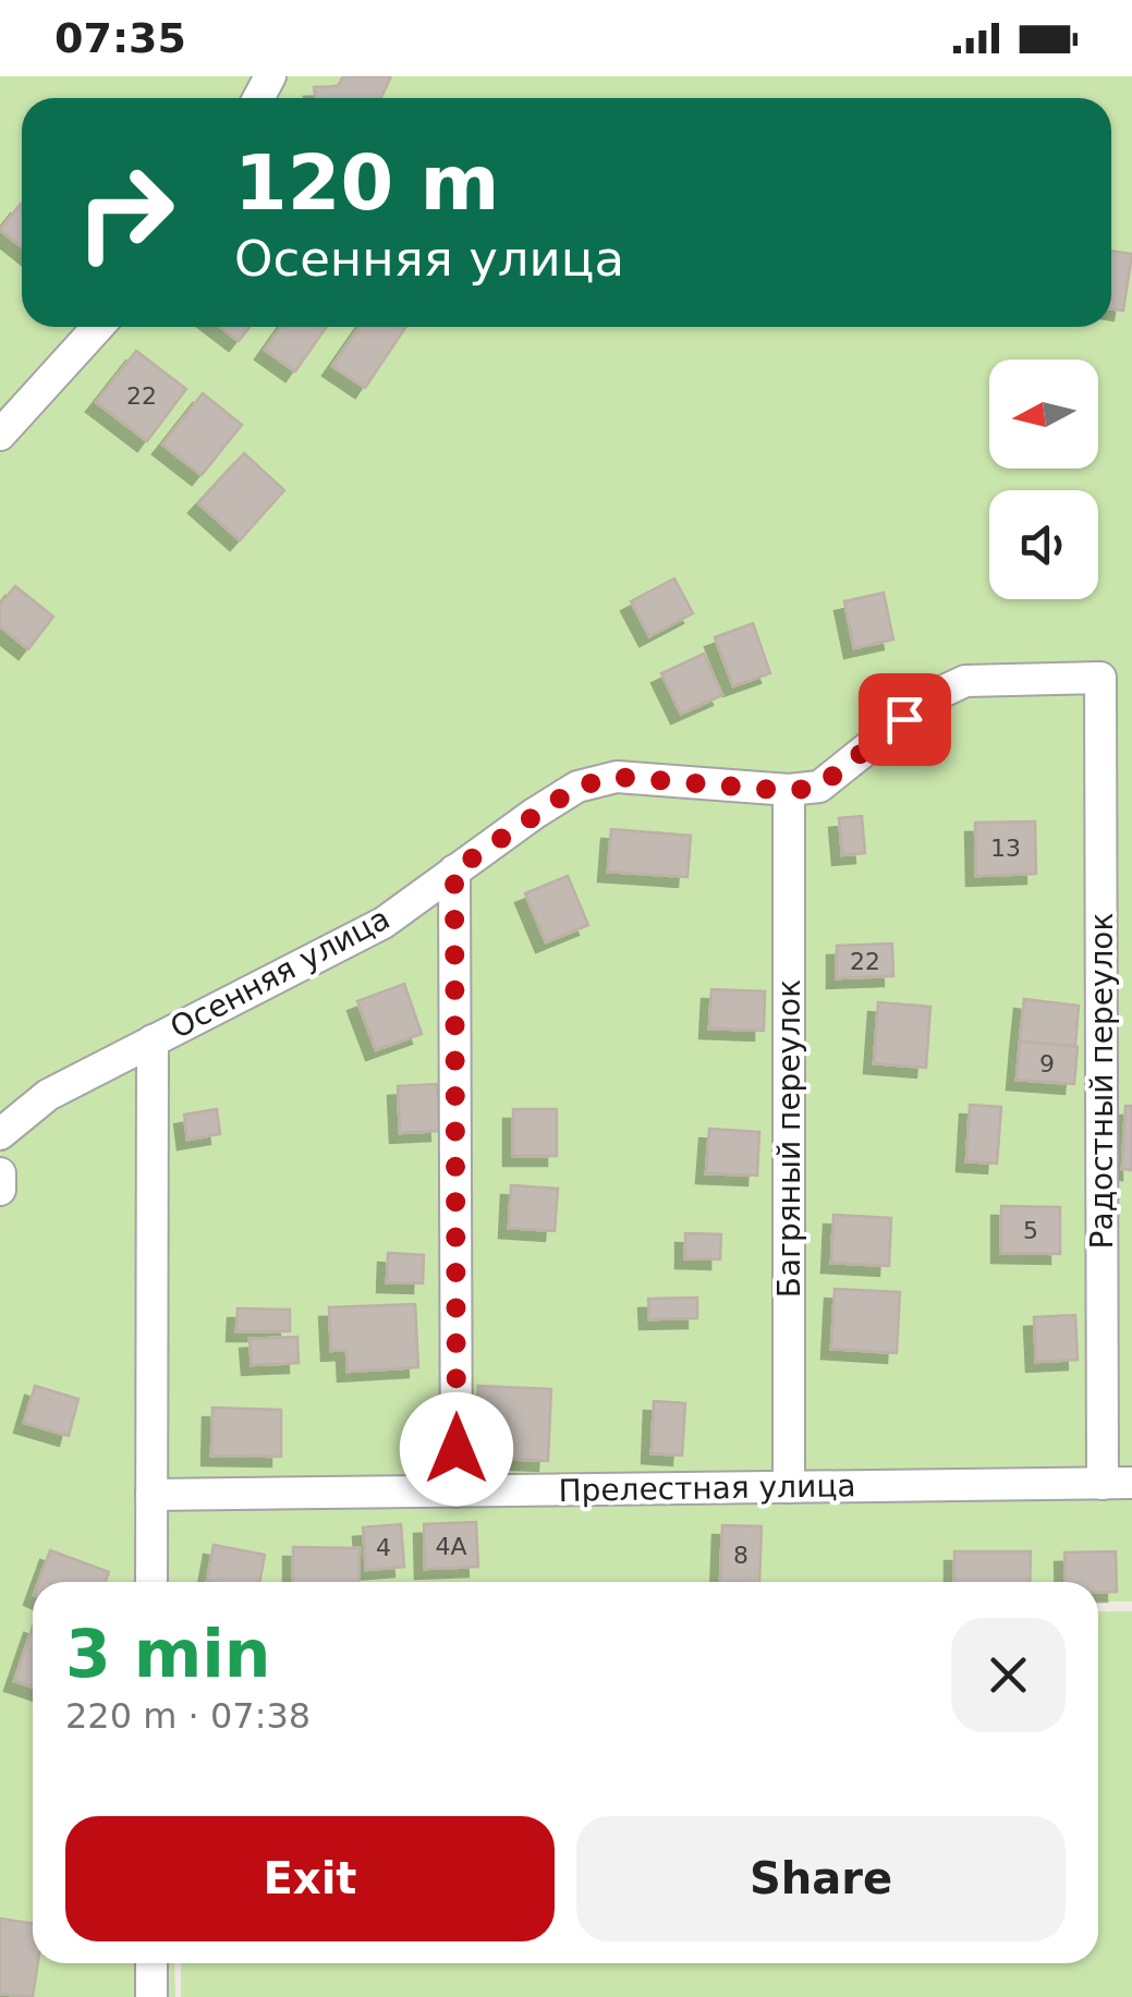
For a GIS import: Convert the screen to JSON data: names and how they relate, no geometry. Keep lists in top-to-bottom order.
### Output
{
  "streets": {
    "street": [
      "Осенняя улица",
      "Радостный переулок",
      "Багряный переулок",
      "Прелестная улица"
    ]
  },
  "crossings": [
    ["Осенняя улица", "Радостный переулок"],
    ["Осенняя улица", "Багряный переулок"],
    ["Радостный переулок", "Прелестная улица"],
    ["Багряный переулок", "Прелестная улица"]
  ],
  "house_numbers": [
    "22",
    "13",
    "22",
    "9",
    "5",
    "4А",
    "4",
    "8"
  ],
  "north": "left",
  "page": {
    "status": "07:35",
    "turn": ["120 m", "Осенняя улица"],
    "heading": ["3 min", "220 m · 07:38"],
    "buttons": ["Exit", "Share"]
  }
}
